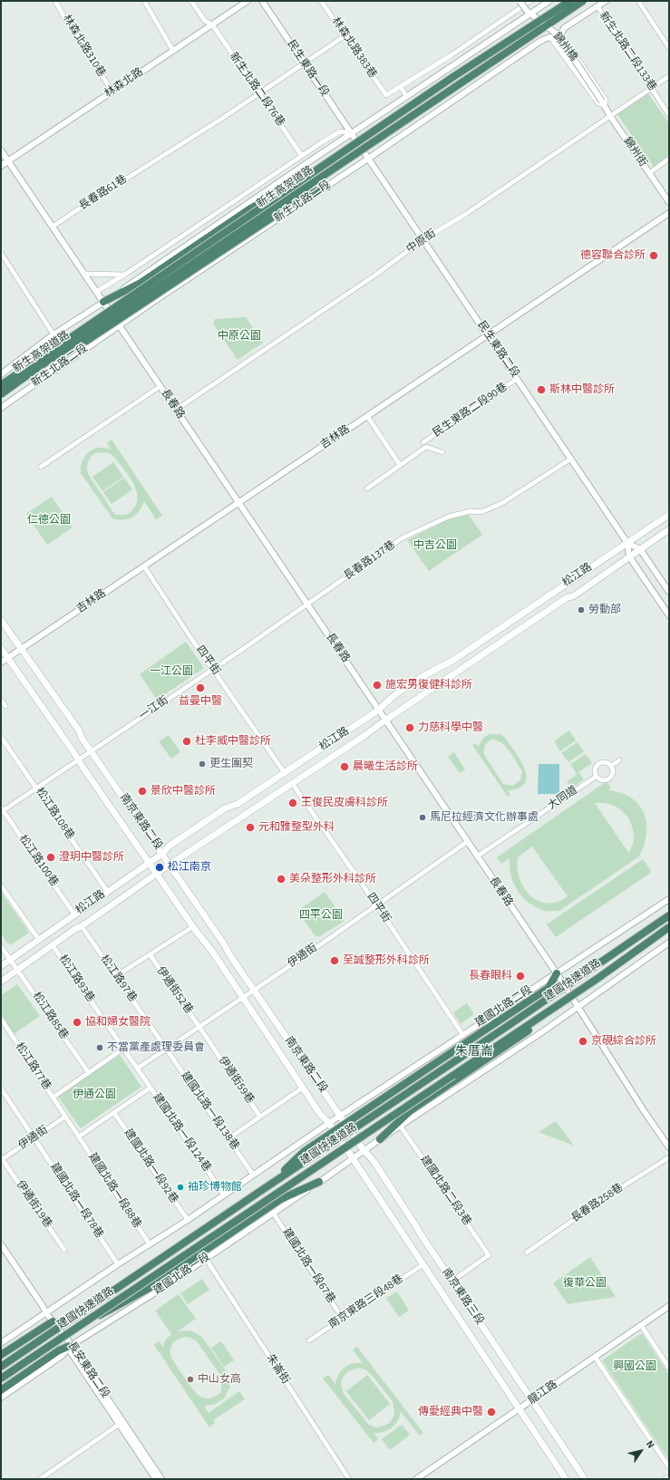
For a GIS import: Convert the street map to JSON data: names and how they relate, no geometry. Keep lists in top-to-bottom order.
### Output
{
  "streets": {
    "highway": ["新生高架道路", "建國快速道路"],
    "main road": ["松江路", "南京東路二段", "南京東路三段"],
    "street": [
      "林森北路310巷",
      "錦州橋",
      "林森北路383巷",
      "新生北路二段133巷",
      "民生東路一段",
      "林森北路",
      "新生北路二段76巷",
      "錦州街",
      "長春路61巷",
      "新生北路二段",
      "中原街",
      "民生東路二段",
      "長春路",
      "民生東路二段90巷",
      "吉林路",
      "長春路137巷",
      "四平街",
      "一江街",
      "大同道",
      "松江路108巷",
      "松江路100巷",
      "伊通街",
      "松江路93巷",
      "松江路97巷",
      "伊通街52巷",
      "建國北路二段",
      "松江路85巷",
      "松江路77巷",
      "伊通街59巷",
      "建國北路一段138巷",
      "建國北路一段124巷",
      "建國北路一段92巷",
      "建國北路一段88巷",
      "建國北路二段3巷",
      "建國北路一段78巷",
      "長春路258巷",
      "伊通街19巷",
      "建國北路一段67巷",
      "建國北路一段",
      "南京東路三段48巷",
      "朱崙街",
      "長安東路二段",
      "龍江路"
    ]
  },
  "crossings": [
    ["林森北路310巷", "林森北路"],
    ["錦州橋", "錦州街"],
    ["林森北路383巷", "長春路61巷"],
    ["新生北路二段133巷", "中原街"],
    ["民生東路一段", "長春路61巷"],
    ["民生東路一段", "新生北路二段"],
    ["民生東路一段", "民生東路二段"],
    ["林森北路", "新生北路二段76巷"],
    ["林森北路", "長春路"],
    ["新生北路二段76巷", "長春路61巷"],
    ["錦州街", "中原街"],
    ["長春路61巷", "長春路"],
    ["新生北路二段", "民生東路二段"],
    ["新生北路二段", "長春路"],
    ["中原街", "民生東路二段"],
    ["中原街", "長春路"],
    ["民生東路二段", "民生東路二段90巷"],
    ["民生東路二段", "吉林路"],
    ["民生東路二段", "長春路137巷"],
    ["民生東路二段", "松江路"],
    ["長春路", "吉林路"],
    ["長春路", "長春路137巷"],
    ["長春路", "松江路"],
    ["長春路", "一江街"],
    ["長春路", "大同道"],
    ["長春路", "伊通街"],
    ["長春路", "建國北路二段"],
    ["吉林路", "四平街"],
    ["吉林路", "南京東路二段"],
    ["長春路137巷", "一江街"],
    ["松江路", "四平街"],
    ["松江路", "松江路108巷"],
    ["松江路", "南京東路二段"],
    ["松江路", "松江路100巷"],
    ["松江路", "松江路93巷"],
    ["松江路", "松江路97巷"],
    ["松江路", "松江路85巷"],
    ["四平街", "一江街"],
    ["四平街", "伊通街"],
    ["四平街", "建國北路二段"],
    ["一江街", "松江路108巷"],
    ["一江街", "南京東路二段"],
    ["一江街", "松江路100巷"],
    ["南京東路二段", "伊通街"],
    ["南京東路二段", "建國北路二段"],
    ["南京東路二段", "南京東路三段"],
    ["伊通街", "松江路97巷"],
    ["伊通街", "伊通街52巷"],
    ["伊通街", "伊通街59巷"],
    ["伊通街", "建國北路一段138巷"],
    ["伊通街", "建國北路一段78巷"],
    ["伊通街", "伊通街19巷"],
    ["松江路97巷", "建國北路一段138巷"],
    ["伊通街52巷", "伊通街59巷"],
    ["建國北路二段", "南京東路三段"],
    ["建國北路二段3巷", "南京東路三段"],
    ["建國北路一段67巷", "建國北路一段"],
    ["建國北路一段67巷", "南京東路三段48巷"],
    ["建國北路一段", "南京東路三段"],
    ["建國北路一段", "朱崙街"],
    ["建國北路一段", "長安東路二段"],
    ["南京東路三段", "南京東路三段48巷"],
    ["南京東路三段", "龍江路"]
  ],
  "districts": ["朱厝崙"],
  "parks": [
    "中原公園",
    "仁德公園",
    "中吉公園",
    "一江公園",
    "四平公園",
    "伊通公園",
    "復華公園",
    "興國公園"
  ],
  "places": [
    "德容聯合診所",
    "斯林中醫診所",
    "勞動部",
    "施宏男復健科診所",
    "益曼中醫",
    "力慈科學中醫",
    "杜李威中醫診所",
    "更生團契",
    "晨曦生活診所",
    "景欣中醫診所",
    "王俊民皮膚科診所",
    "馬尼拉經濟文化辦事處",
    "元和雅整型外科",
    "澄玥中醫診所",
    "松江南京",
    "美朵整形外科診所",
    "至誠整形外科診所",
    "長春眼科",
    "協和婦女醫院",
    "京硯綜合診所",
    "不當黨產處理委員會",
    "袖珍博物館",
    "中山女高",
    "傳愛經典中醫"
  ],
  "north": "top right"
}
